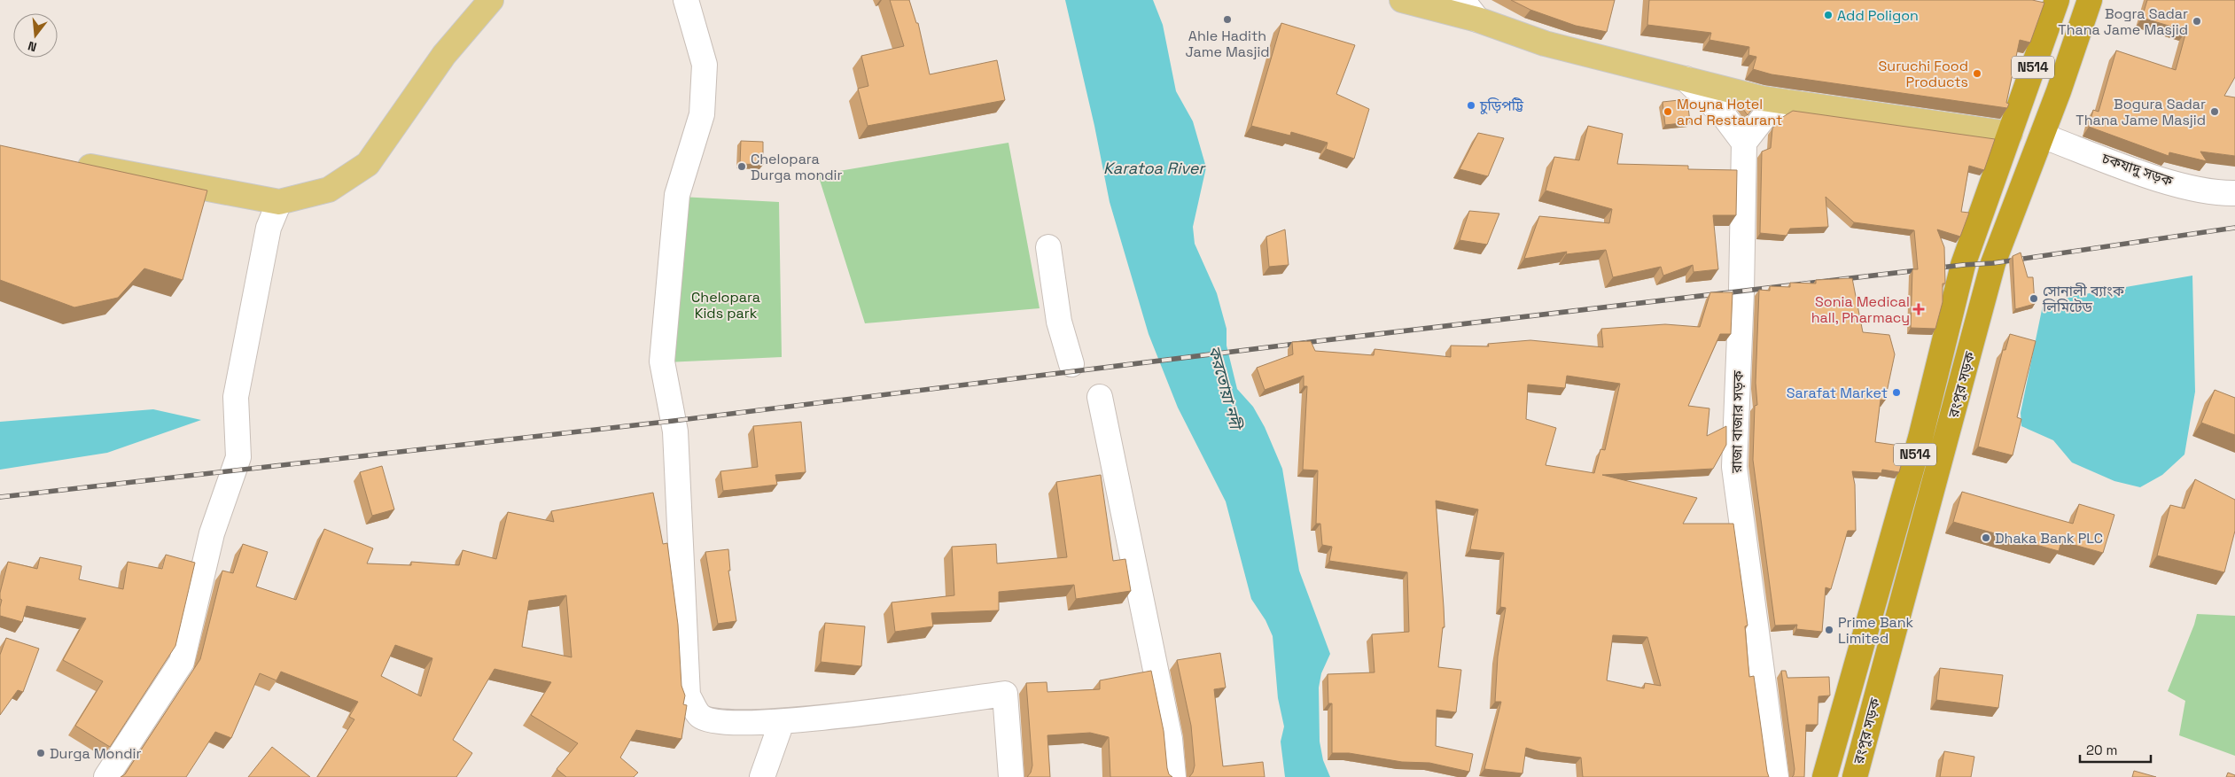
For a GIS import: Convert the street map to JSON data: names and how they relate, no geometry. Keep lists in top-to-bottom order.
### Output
{
  "streets": {
    "highway": ["N514", "রংপুর সড়ক"],
    "street": ["চকযাদু সড়ক", "রাজা বাজার সড়ক"]
  },
  "crossings": [
    ["চকযাদু সড়ক", "রংপুর সড়ক"]
  ],
  "water": ["Karatoa River", "করতোয়া নদী"],
  "parks": ["Chelopara Kids park"],
  "places": {
    "other": [
      "Add Poligon",
      "Ahle Hadith Jame Masjid",
      "Bogra Sadar Thana Jame Masjid",
      "Suruchi Food Products",
      "চুড়িপট্টি",
      "Moyna Hotel and Restaurant",
      "Bogura Sadar Thana Jame Masjid",
      "Chelopara Durga mondir",
      "সোনালী ব্যাংক লিমিটেড",
      "Sarafat Market",
      "Dhaka Bank PLC",
      "Prime Bank Limited",
      "Durga Mondir"
    ],
    "health": ["Sonia Medical hall, Pharmacy"]
  },
  "scale_bar": "20 m",
  "north": "bottom"
}
